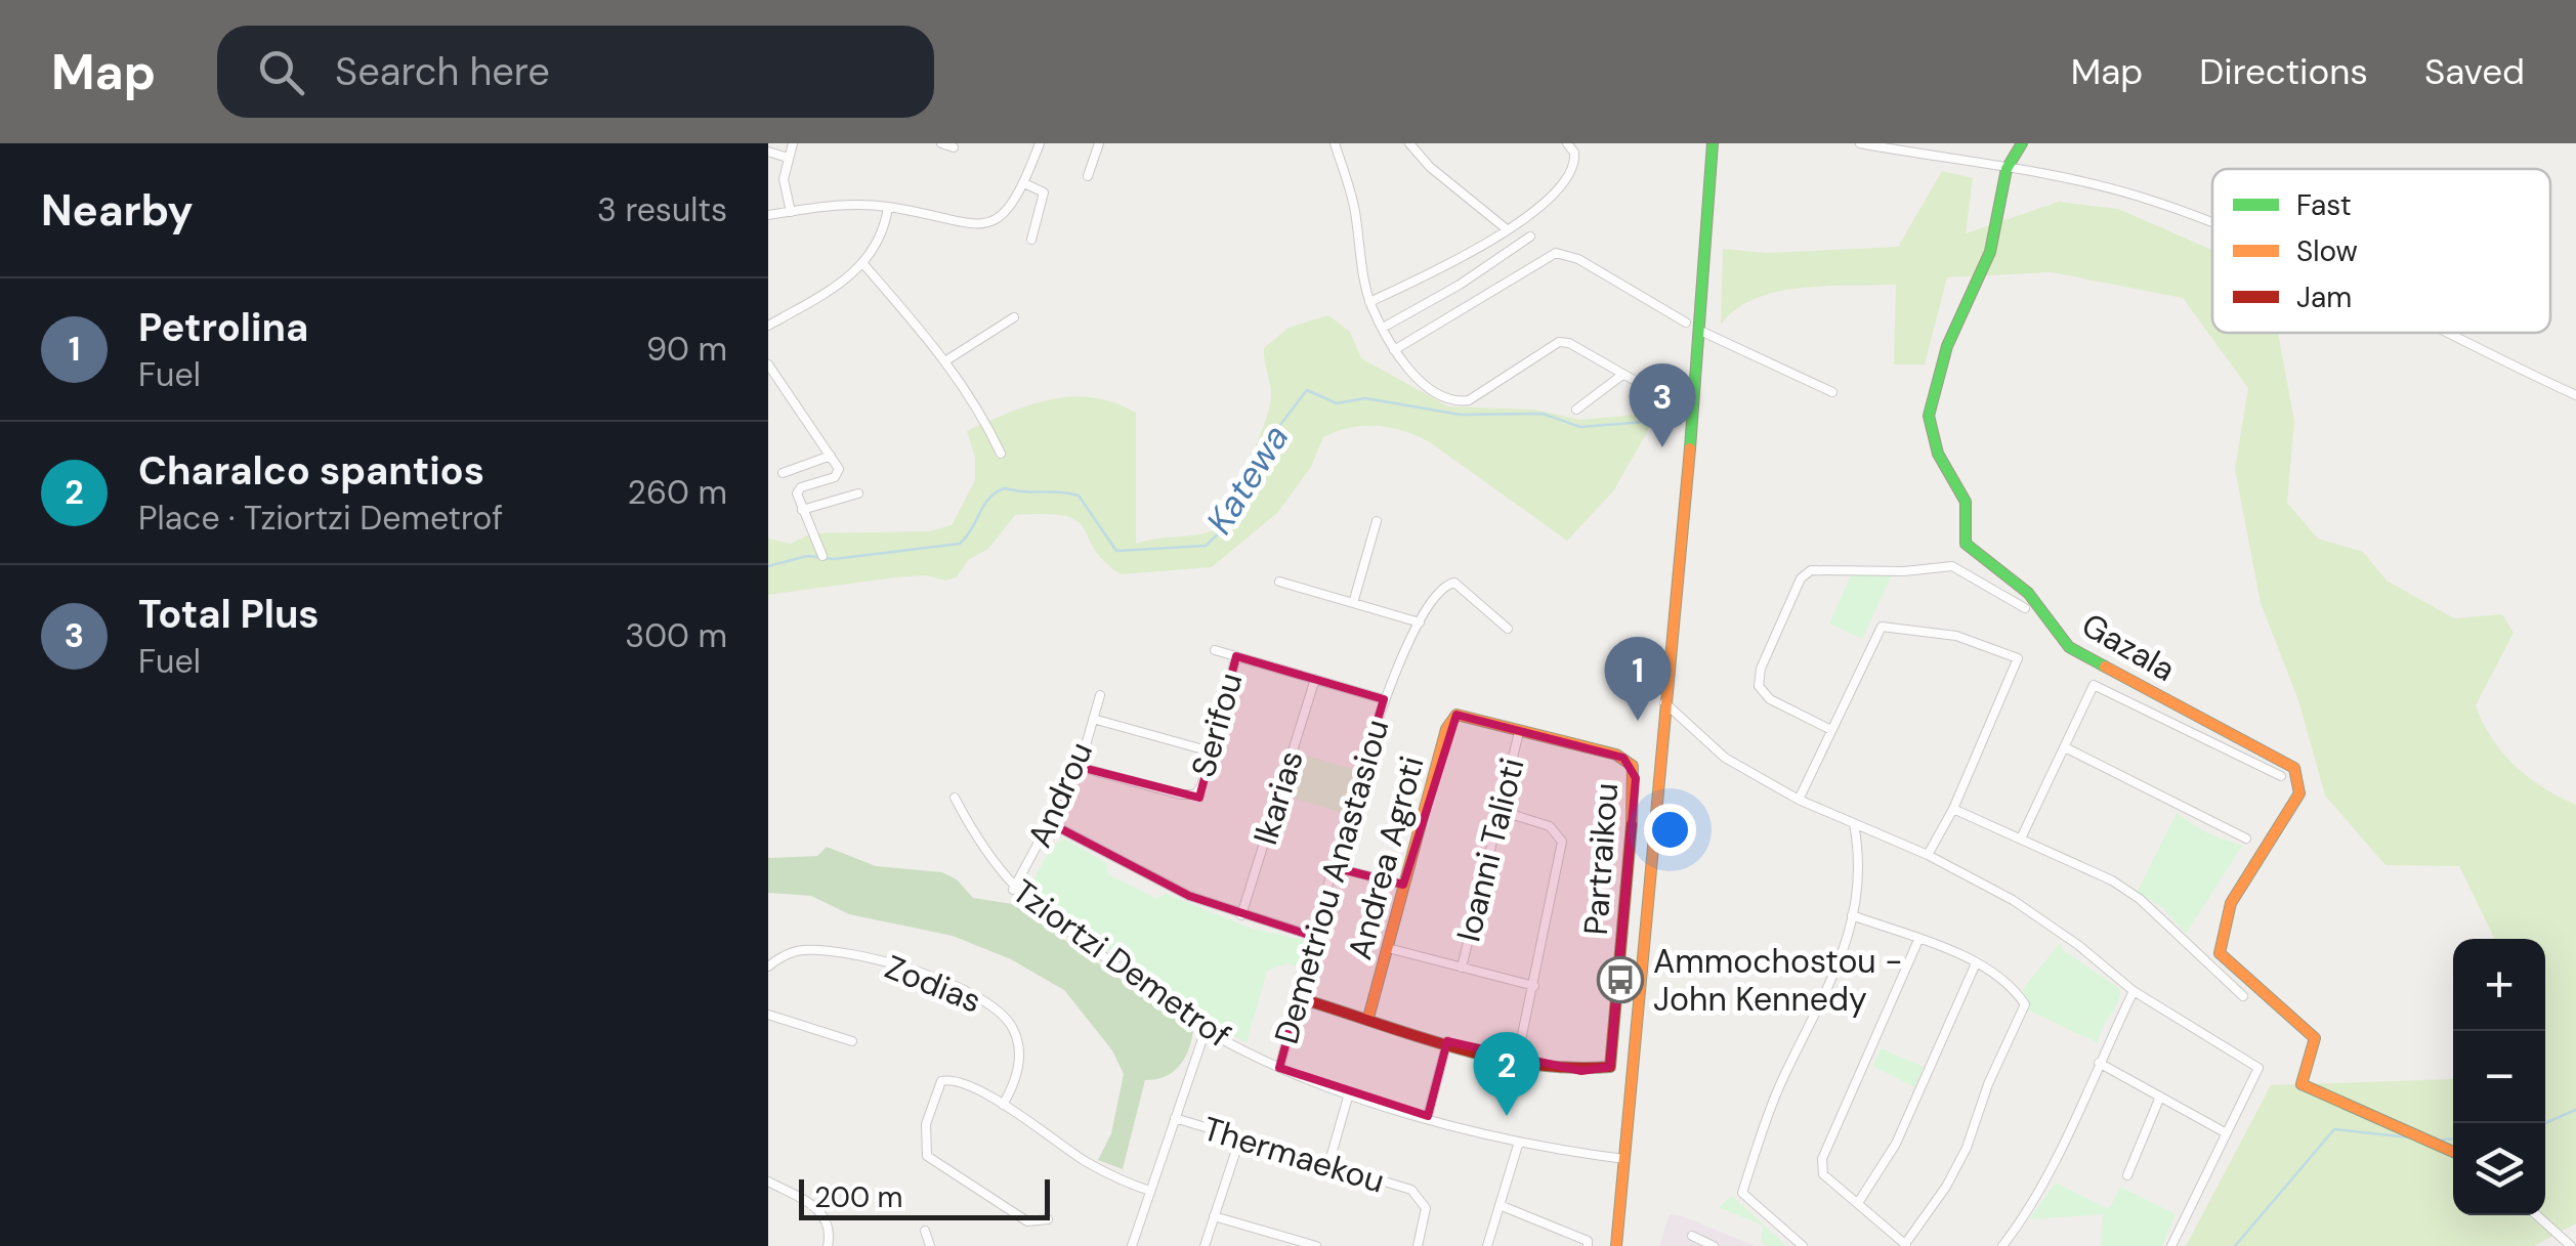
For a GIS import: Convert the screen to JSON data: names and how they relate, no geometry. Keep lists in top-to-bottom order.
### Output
{
  "streets": {
    "street": [
      "Gazala",
      "Serifou",
      "Androu",
      "Ikarias",
      "Ioanni Talioti",
      "Andrea Agroti",
      "Partraikou",
      "Demetriou Anastasiou",
      "Tziortzi Demetrof",
      "Zodias",
      "Thermaekou"
    ]
  },
  "crossings": [
    ["Serifou", "Androu"],
    ["Androu", "Tziortzi Demetrof"],
    ["Ioanni Talioti", "Andrea Agroti"],
    ["Ioanni Talioti", "Partraikou"],
    ["Andrea Agroti", "Partraikou"],
    ["Partraikou", "Demetriou Anastasiou"],
    ["Demetriou Anastasiou", "Tziortzi Demetrof"]
  ],
  "water": ["Katewa"],
  "places": {
    "bus stop": ["Ammochostou - John Kennedy"]
  },
  "legend": ["Fast", "Slow", "Jam"],
  "scale_bar": "200 m",
  "page": {
    "header": "Map",
    "search": "Search here",
    "nav": ["Map", "Directions", "Saved"],
    "heading": ["Nearby", "3 results"],
    "list": [
      {
        "mark": "1",
        "name": "Petrolina",
        "note": "Fuel",
        "value": "90 m"
      },
      {
        "mark": "2",
        "name": "Charalco spantios",
        "note": "Place · Tziortzi Demetrof",
        "value": "260 m"
      },
      {
        "mark": "3",
        "name": "Total Plus",
        "note": "Fuel",
        "value": "300 m"
      }
    ],
    "pins": ["3", "1", "2"],
    "map_buttons": ["+", "−"],
    "scale": "200 m"
  }
}
